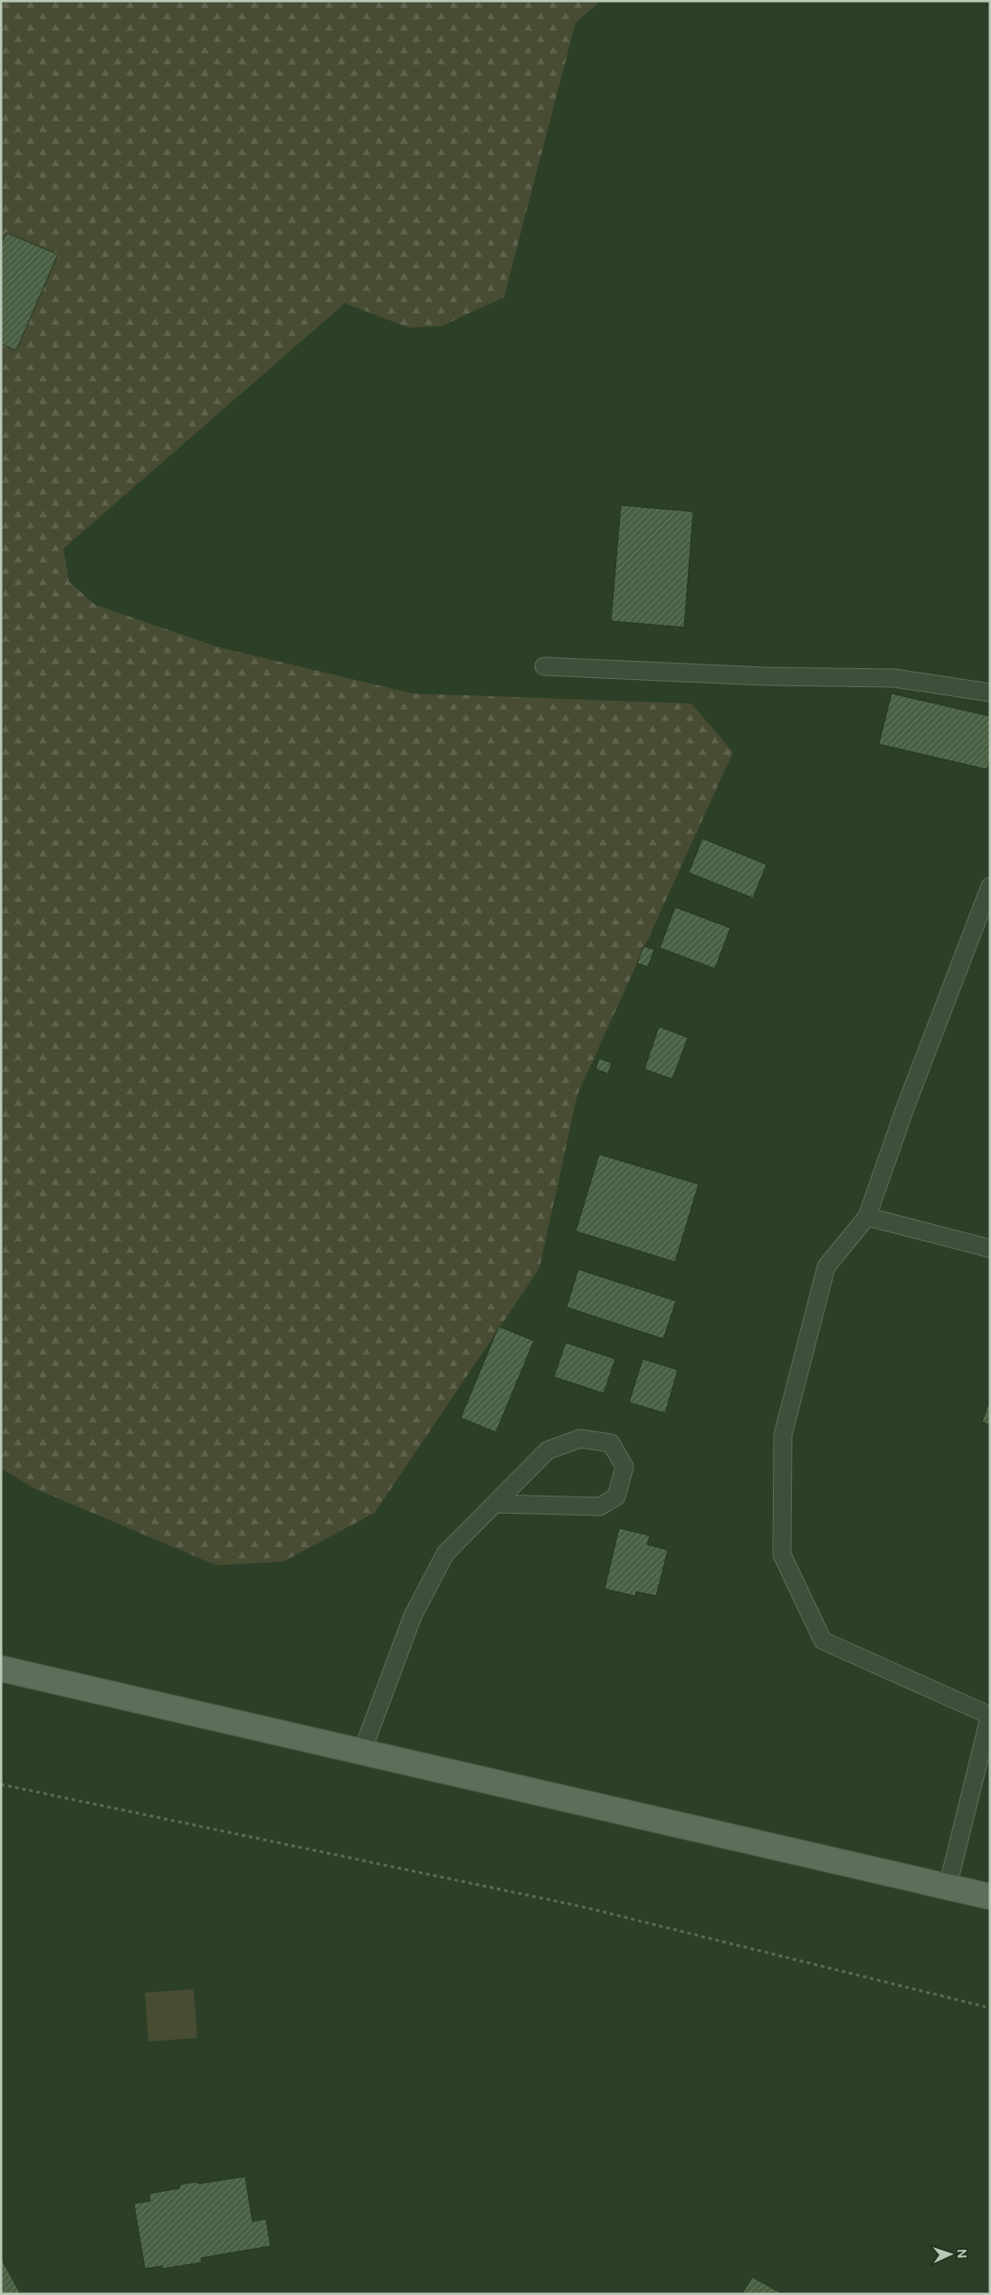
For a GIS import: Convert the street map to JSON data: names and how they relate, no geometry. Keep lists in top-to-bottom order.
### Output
{
  "north": "right"
}
